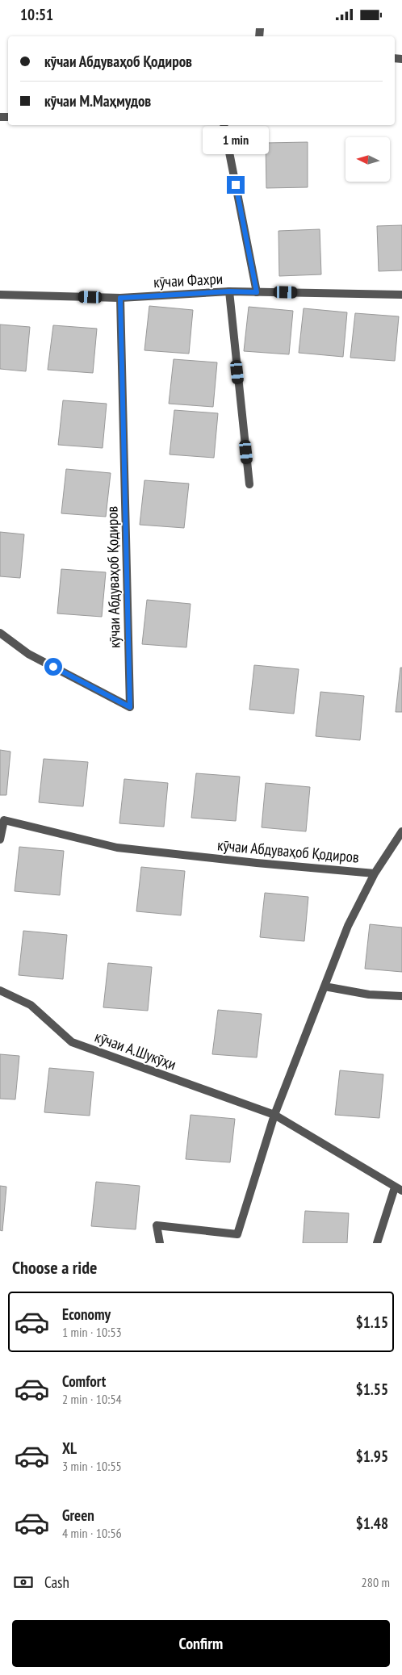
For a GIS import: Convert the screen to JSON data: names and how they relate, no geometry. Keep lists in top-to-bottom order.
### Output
{
  "streets": {
    "street": ["кӯчаи Фахри", "кӯчаи Абдуваҳоб Қодиров", "кӯчаи А.Шукӯҳи"]
  },
  "crossings": [
    ["кӯчаи Фахри", "кӯчаи Абдуваҳоб Қодиров"]
  ],
  "north": "left",
  "page": {
    "status": "10:51",
    "banner": ["кӯчаи Абдуваҳоб Қодиров", "кӯчаи М.Маҳмудов"],
    "bubble": "1 min",
    "heading": "Choose a ride",
    "list": [
      {
        "name": "Economy",
        "note": "1 min · 10:53",
        "value": "$1.15"
      },
      {
        "name": "Comfort",
        "note": "2 min · 10:54",
        "value": "$1.55"
      },
      {
        "name": "XL",
        "note": "3 min · 10:55",
        "value": "$1.95"
      },
      {
        "name": "Green",
        "note": "4 min · 10:56",
        "value": "$1.48"
      }
    ],
    "pay": ["Cash", "280 m"],
    "buttons": "Confirm"
  }
}
